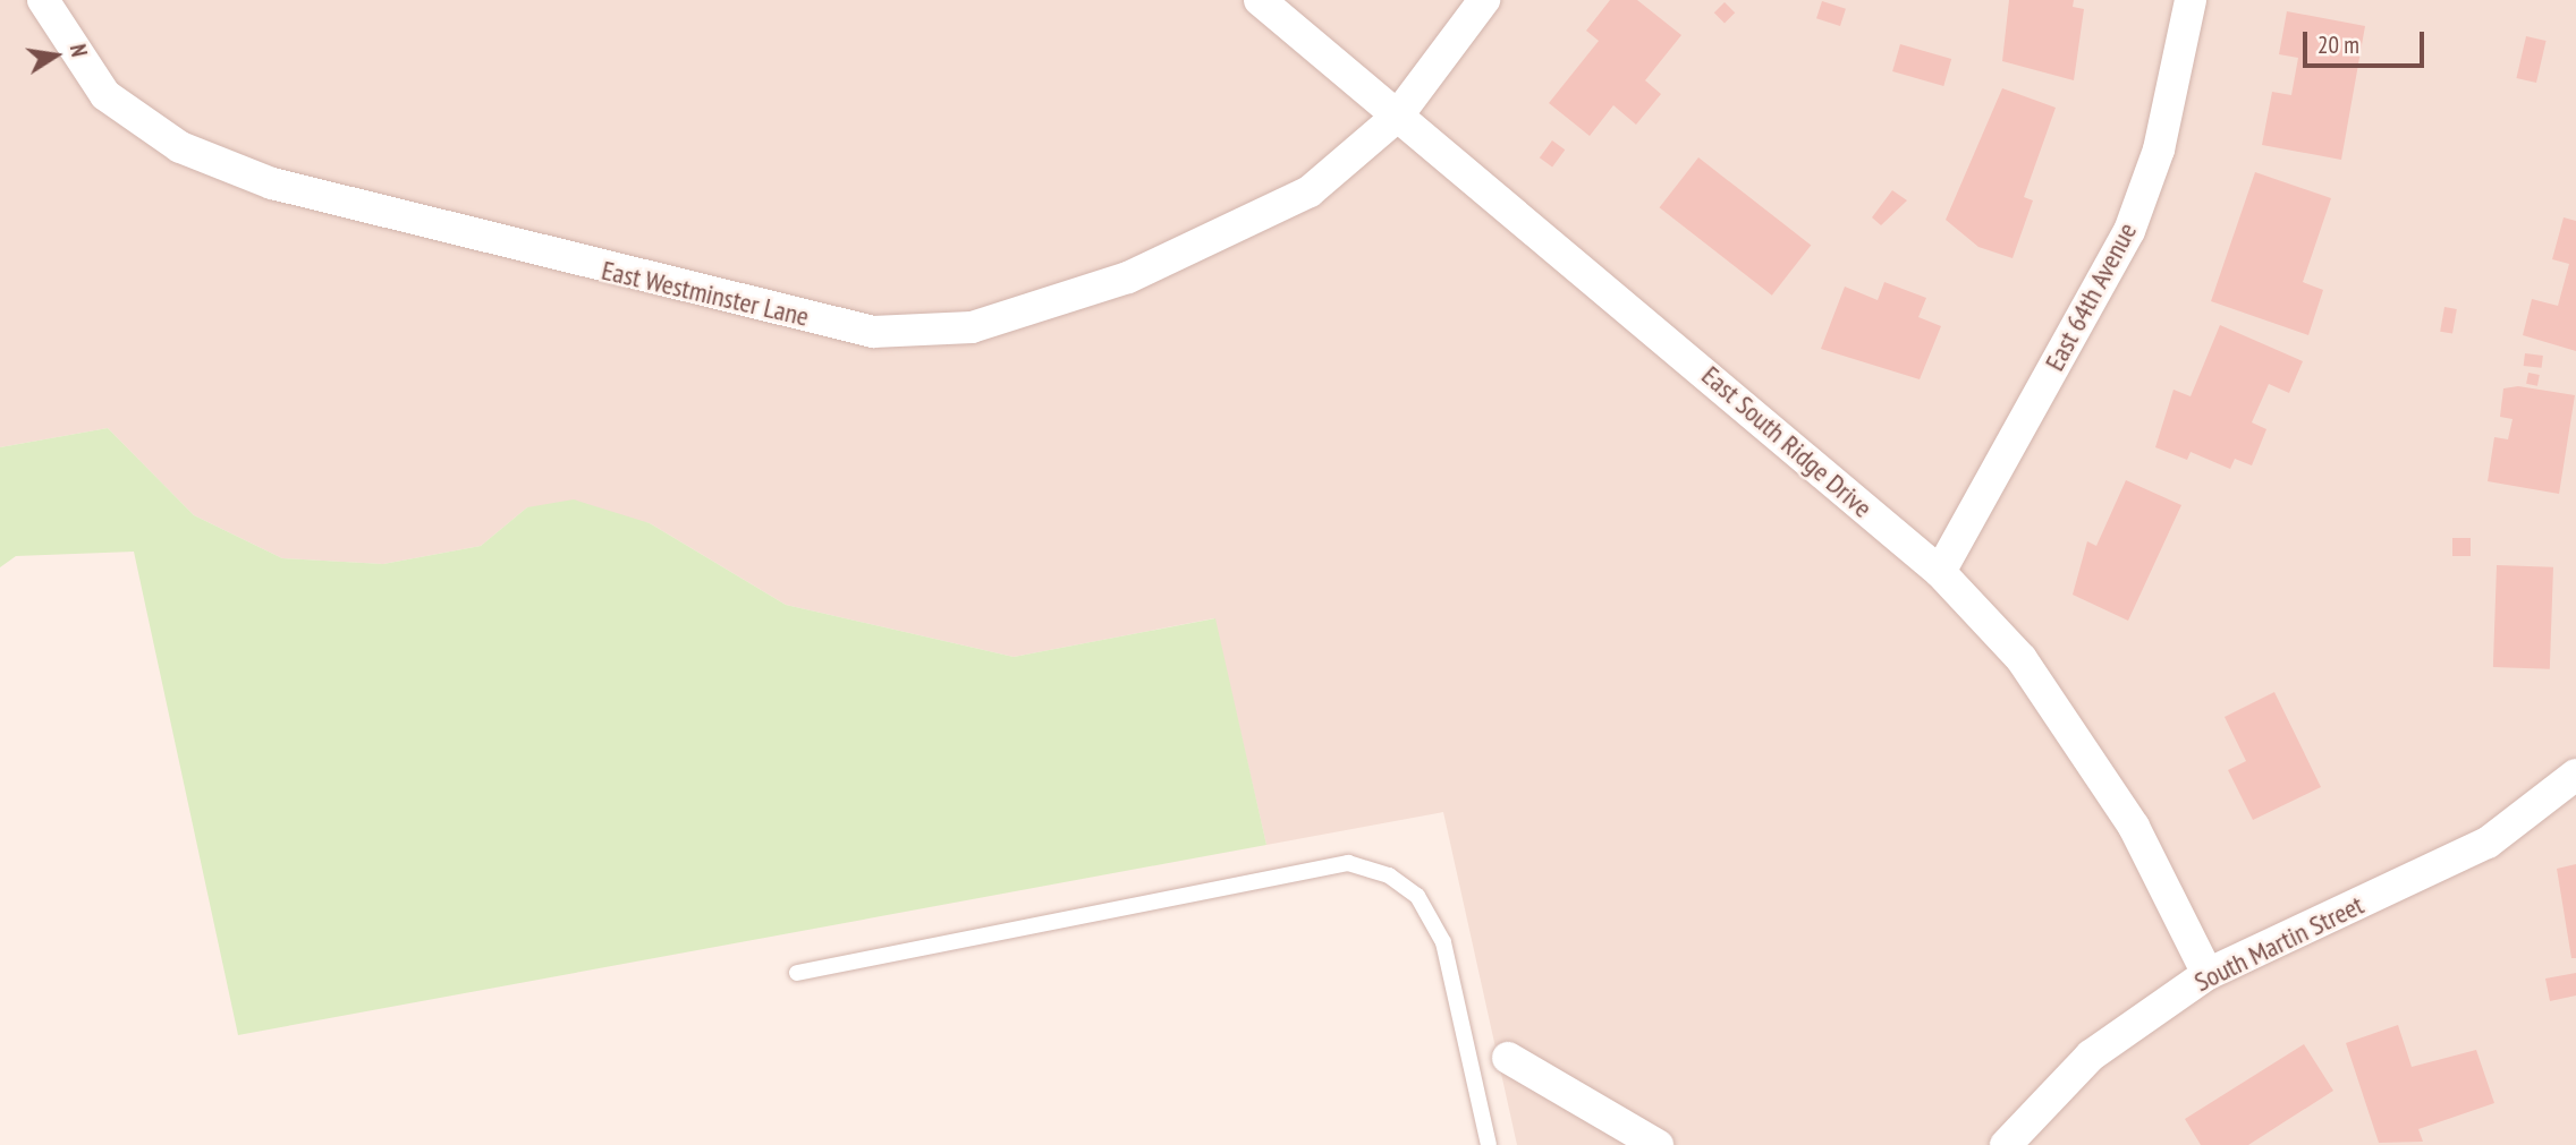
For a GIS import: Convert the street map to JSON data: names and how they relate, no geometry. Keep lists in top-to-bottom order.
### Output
{
  "streets": {
    "street": [
      "East Westminster Lane",
      "East 64th Avenue",
      "East South Ridge Drive",
      "South Martin Street"
    ]
  },
  "crossings": [
    ["East Westminster Lane", "East South Ridge Drive"],
    ["East 64th Avenue", "East South Ridge Drive"],
    ["East South Ridge Drive", "South Martin Street"]
  ],
  "scale_bar": "20 m",
  "north": "right"
}
